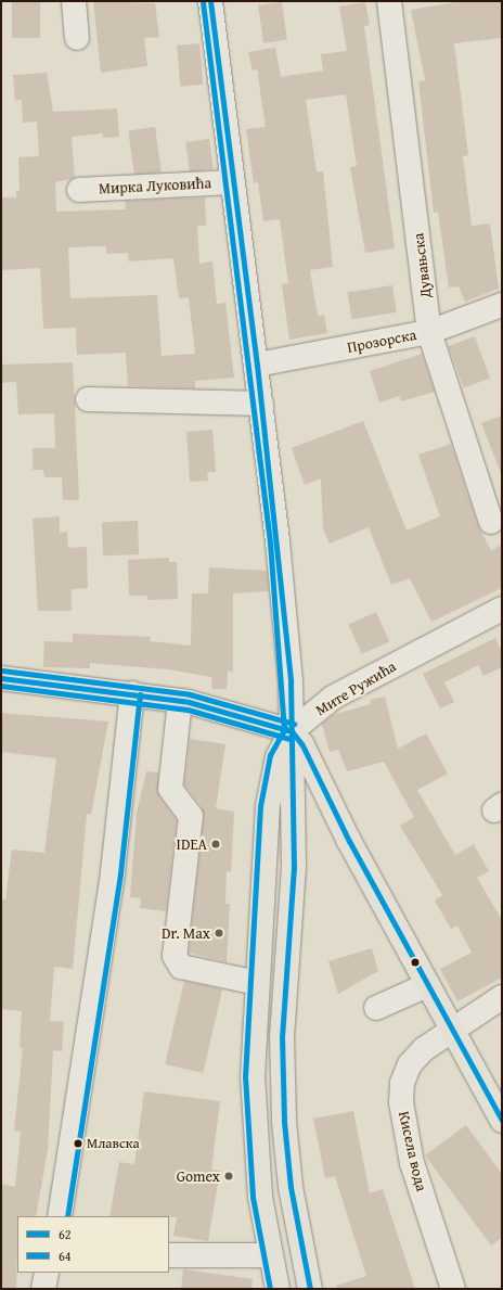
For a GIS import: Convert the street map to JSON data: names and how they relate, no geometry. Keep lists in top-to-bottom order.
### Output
{
  "streets": {
    "street": [
      "Мирка Луковића",
      "Дувањска",
      "Прозорска",
      "Мите Ружића",
      "Кисела вода"
    ]
  },
  "crossings": [
    ["Дувањска", "Прозорска"]
  ],
  "places": [
    "IDEA",
    "Dr. Max",
    "Млавска",
    "Gomex"
  ],
  "lines": ["transit line 62", "transit line 64"],
  "legend": ["62", "64"]
}
